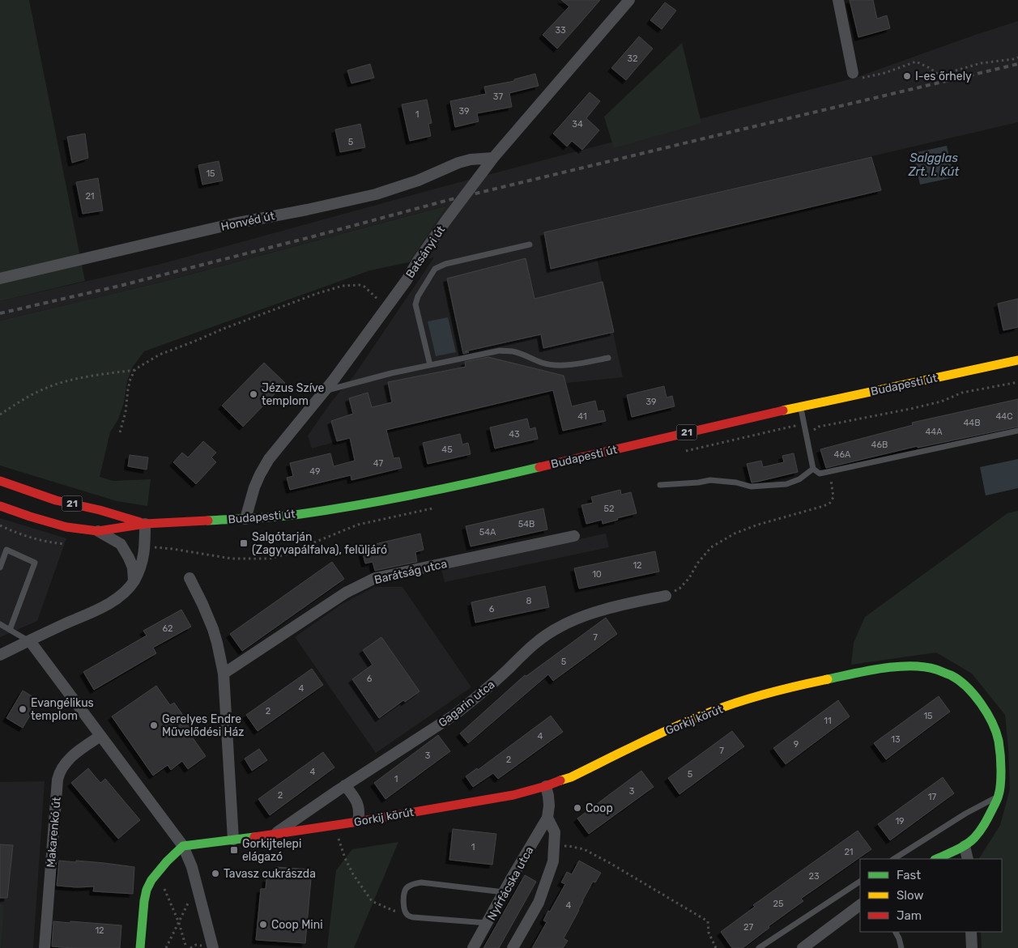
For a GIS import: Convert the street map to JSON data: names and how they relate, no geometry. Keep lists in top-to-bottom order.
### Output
{
  "streets": {
    "main road": ["Budapesti út", "21", "Gorkij körút"],
    "street": [
      "Honvéd út",
      "Batsányi út",
      "Barátság utca",
      "Gagarin utca",
      "Makarenkó út",
      "Nyírfácska utca"
    ]
  },
  "crossings": [
    ["Honvéd út", "Batsányi út"],
    ["Batsányi út", "Budapesti út"],
    ["Budapesti út", "21"],
    ["Gagarin utca", "Gorkij körút"],
    ["Gorkij körút", "Nyírfácska utca"]
  ],
  "water": ["Salgglas Zrt. I. Kút"],
  "places": {
    "other": [
      "I-es őrhely",
      "Jézus Szíve templom",
      "Evangélikus templom",
      "Gerelyes Endre Művelődési Ház",
      "Coop",
      "Tavasz cukrászda",
      "Coop Mini"
    ],
    "transit": ["Salgótarján (Zagyvapálfalva), felüljáró", "Gorkijtelepi elágazó"]
  },
  "house_numbers": [
    "33",
    "32",
    "37",
    "39",
    "1",
    "34",
    "5",
    "15",
    "21",
    "39",
    "41",
    "44C",
    "44B",
    "44A",
    "43",
    "46B",
    "45",
    "46A",
    "47",
    "49",
    "52",
    "54B",
    "54A",
    "12",
    "10",
    "8",
    "6",
    "62",
    "7",
    "5",
    "6",
    "4",
    "2",
    "15",
    "11",
    "4",
    "13",
    "9",
    "7",
    "3",
    "2",
    "4",
    "5",
    "1",
    "3",
    "2",
    "17",
    "19",
    "1",
    "21",
    "23",
    "25",
    "4",
    "27",
    "12"
  ],
  "legend": ["Fast", "Slow", "Jam"]
}
